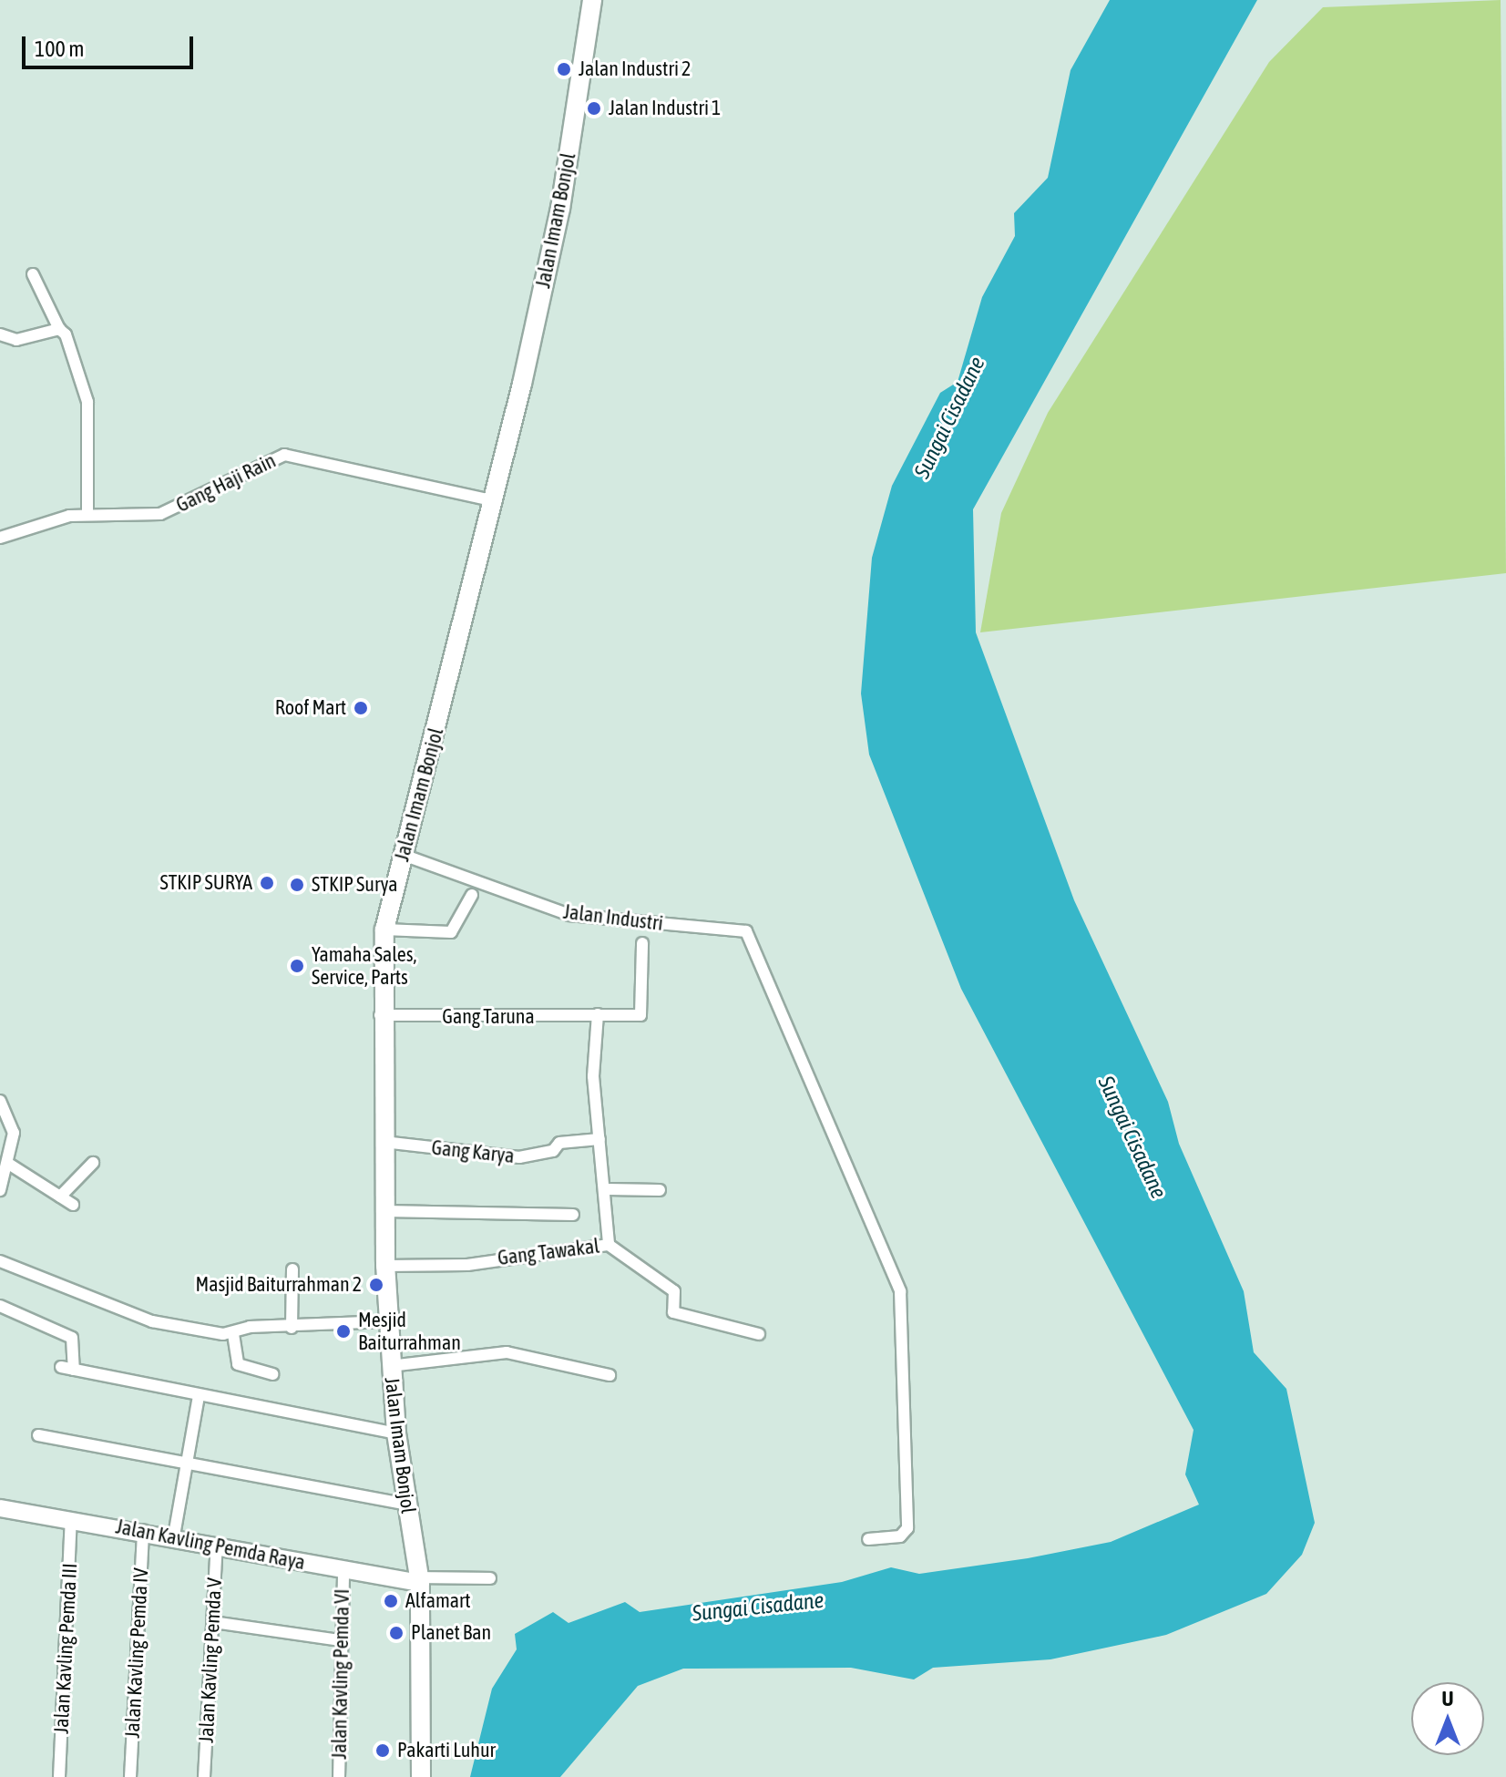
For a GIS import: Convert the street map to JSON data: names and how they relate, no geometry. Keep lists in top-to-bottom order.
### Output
{
  "streets": {
    "main road": ["Jalan Imam Bonjol"],
    "street": [
      "Gang Haji Rain",
      "Jalan Industri",
      "Gang Taruna",
      "Gang Karya",
      "Gang Tawakal",
      "Jalan Kavling Pemda Raya",
      "Jalan Kavling Pemda III",
      "Jalan Kavling Pemda IV",
      "Jalan Kavling Pemda V",
      "Jalan Kavling Pemda VI"
    ]
  },
  "crossings": [
    ["Jalan Imam Bonjol", "Gang Haji Rain"],
    ["Jalan Imam Bonjol", "Jalan Industri"],
    ["Jalan Imam Bonjol", "Gang Taruna"],
    ["Jalan Imam Bonjol", "Gang Karya"],
    ["Jalan Imam Bonjol", "Gang Tawakal"],
    ["Jalan Imam Bonjol", "Jalan Kavling Pemda Raya"],
    ["Jalan Kavling Pemda Raya", "Jalan Kavling Pemda III"],
    ["Jalan Kavling Pemda Raya", "Jalan Kavling Pemda IV"],
    ["Jalan Kavling Pemda Raya", "Jalan Kavling Pemda V"],
    ["Jalan Kavling Pemda Raya", "Jalan Kavling Pemda VI"]
  ],
  "water": ["Sungai Cisadane"],
  "places": [
    "Jalan Industri 2",
    "Jalan Industri 1",
    "Roof Mart",
    "STKIP SURYA",
    "STKIP Surya",
    "Yamaha Sales, Service, Parts",
    "Masjid Baiturrahman 2",
    "Mesjid Baiturrahman",
    "Alfamart",
    "Planet Ban",
    "Pakarti Luhur"
  ],
  "scale_bar": "100 m",
  "north": "top"
}
